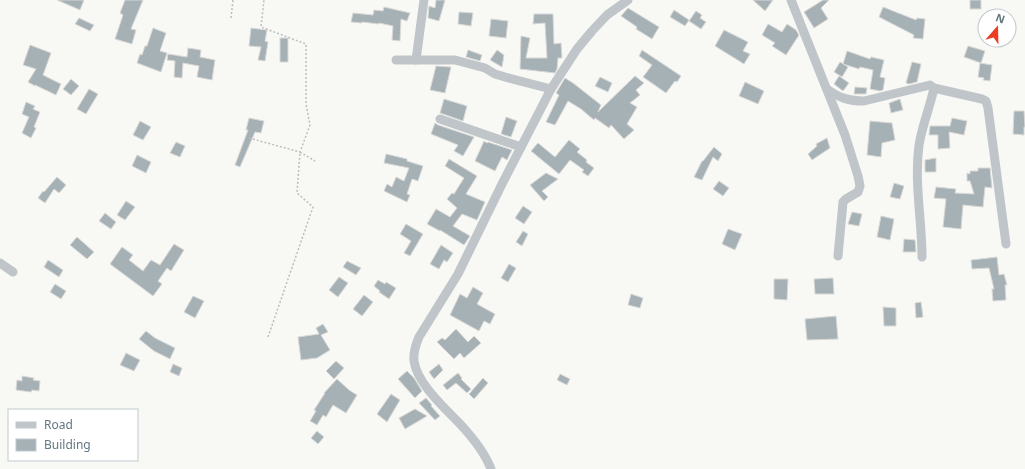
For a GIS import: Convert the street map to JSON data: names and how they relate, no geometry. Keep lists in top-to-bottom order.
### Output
{
  "legend": ["Road", "Building"],
  "north": "top"
}
